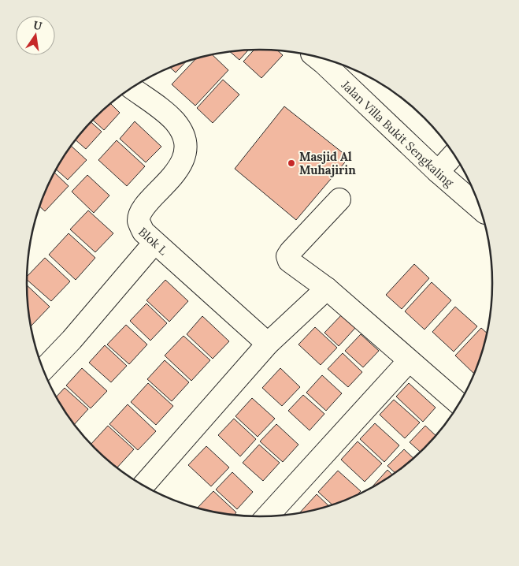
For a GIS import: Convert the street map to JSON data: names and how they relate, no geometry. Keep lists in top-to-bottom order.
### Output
{
  "streets": {
    "street": ["Jalan Villa Bukit Sengkaling", "Blok L"]
  },
  "places": ["Masjid Al Muhajirin"],
  "north": "top"
}
